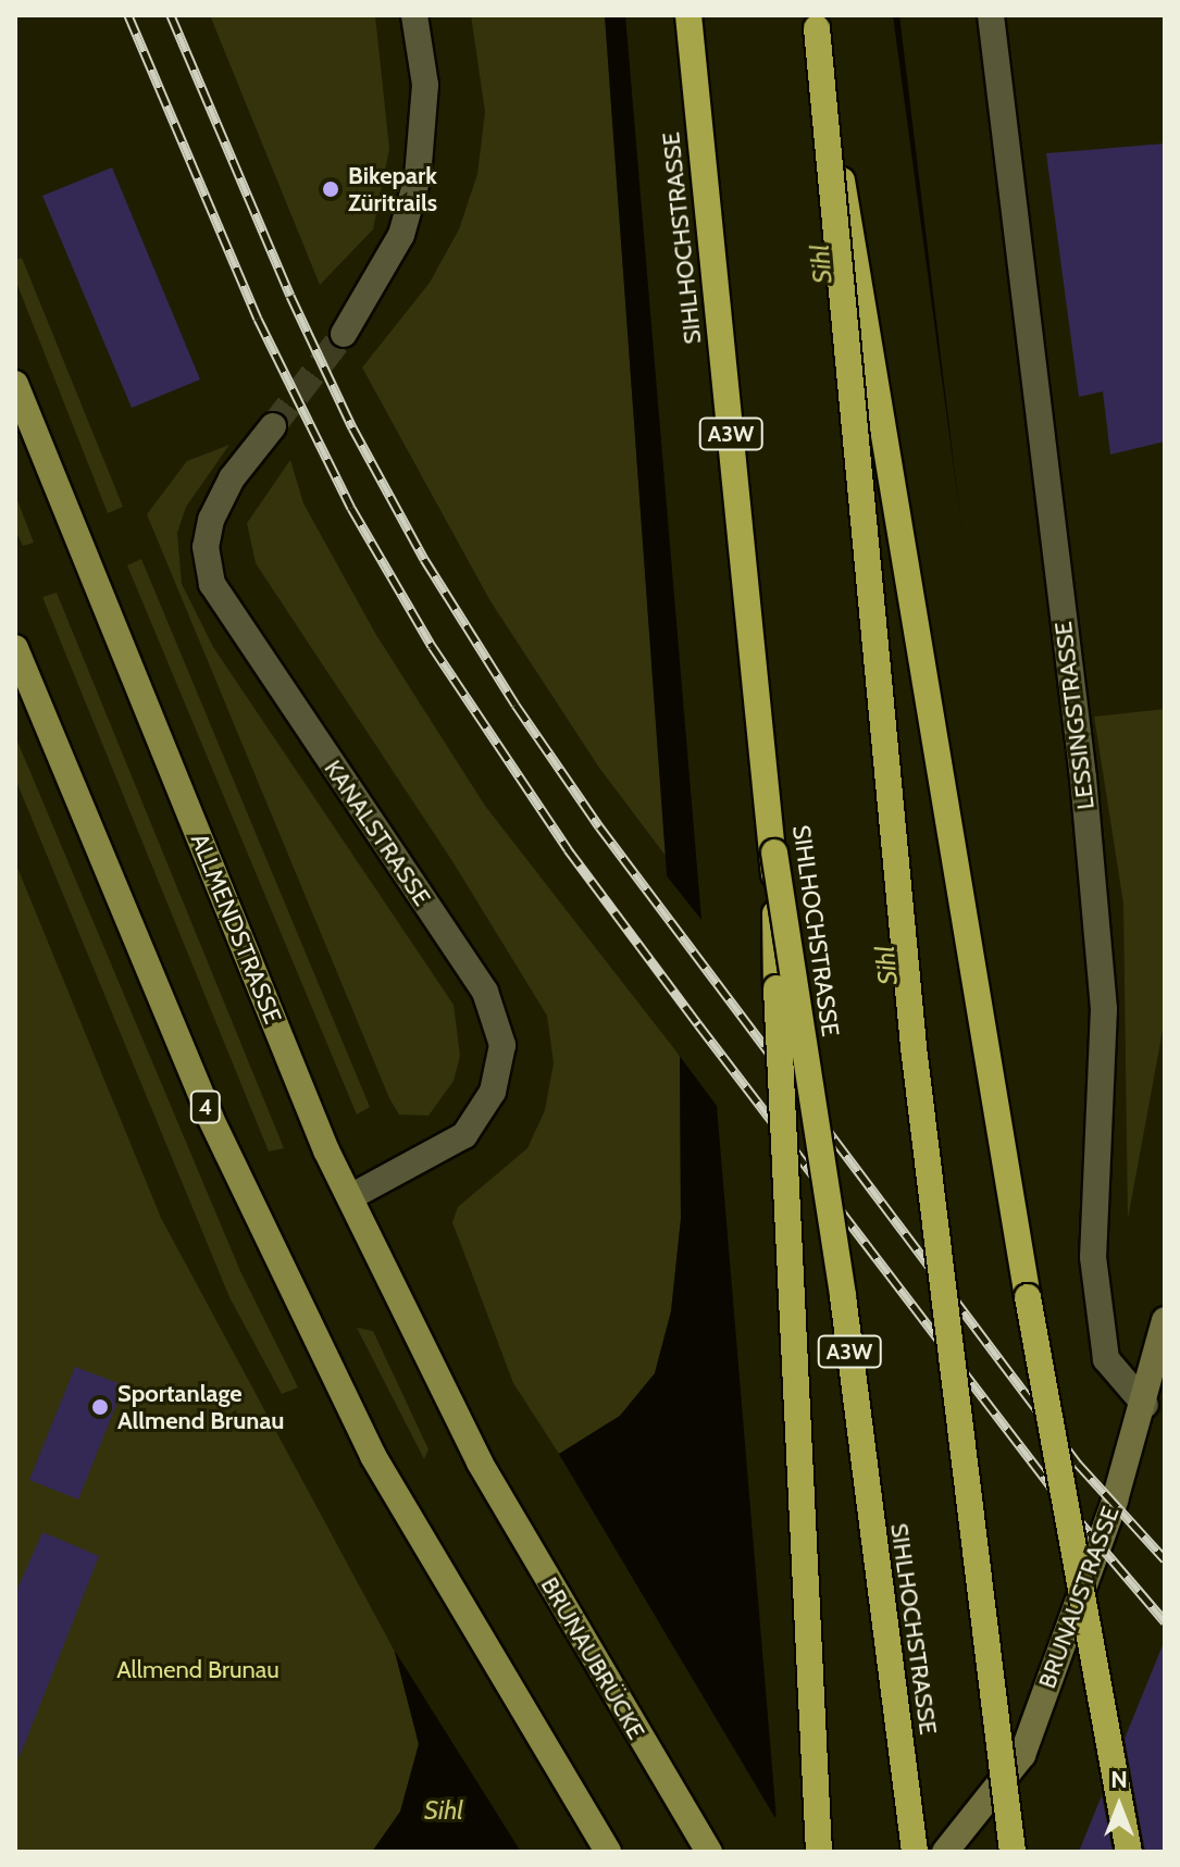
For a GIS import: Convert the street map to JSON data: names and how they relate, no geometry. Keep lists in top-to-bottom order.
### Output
{
  "streets": {
    "highway": ["SIHLHOCHSTRASSE", "A3W"],
    "main road": ["ALLMENDSTRASSE", "4", "BRUNAUBRÜCKE"],
    "street": ["LESSINGSTRASSE", "KANALSTRASSE", "BRUNAUSTRASSE"]
  },
  "crossings": [
    ["LESSINGSTRASSE", "BRUNAUSTRASSE"],
    ["KANALSTRASSE", "ALLMENDSTRASSE"],
    ["ALLMENDSTRASSE", "BRUNAUBRÜCKE"]
  ],
  "water": ["Sihl"],
  "parks": ["Allmend Brunau"],
  "places": ["Bikepark Züritrails", "Sportanlage Allmend Brunau"],
  "north": "top"
}
